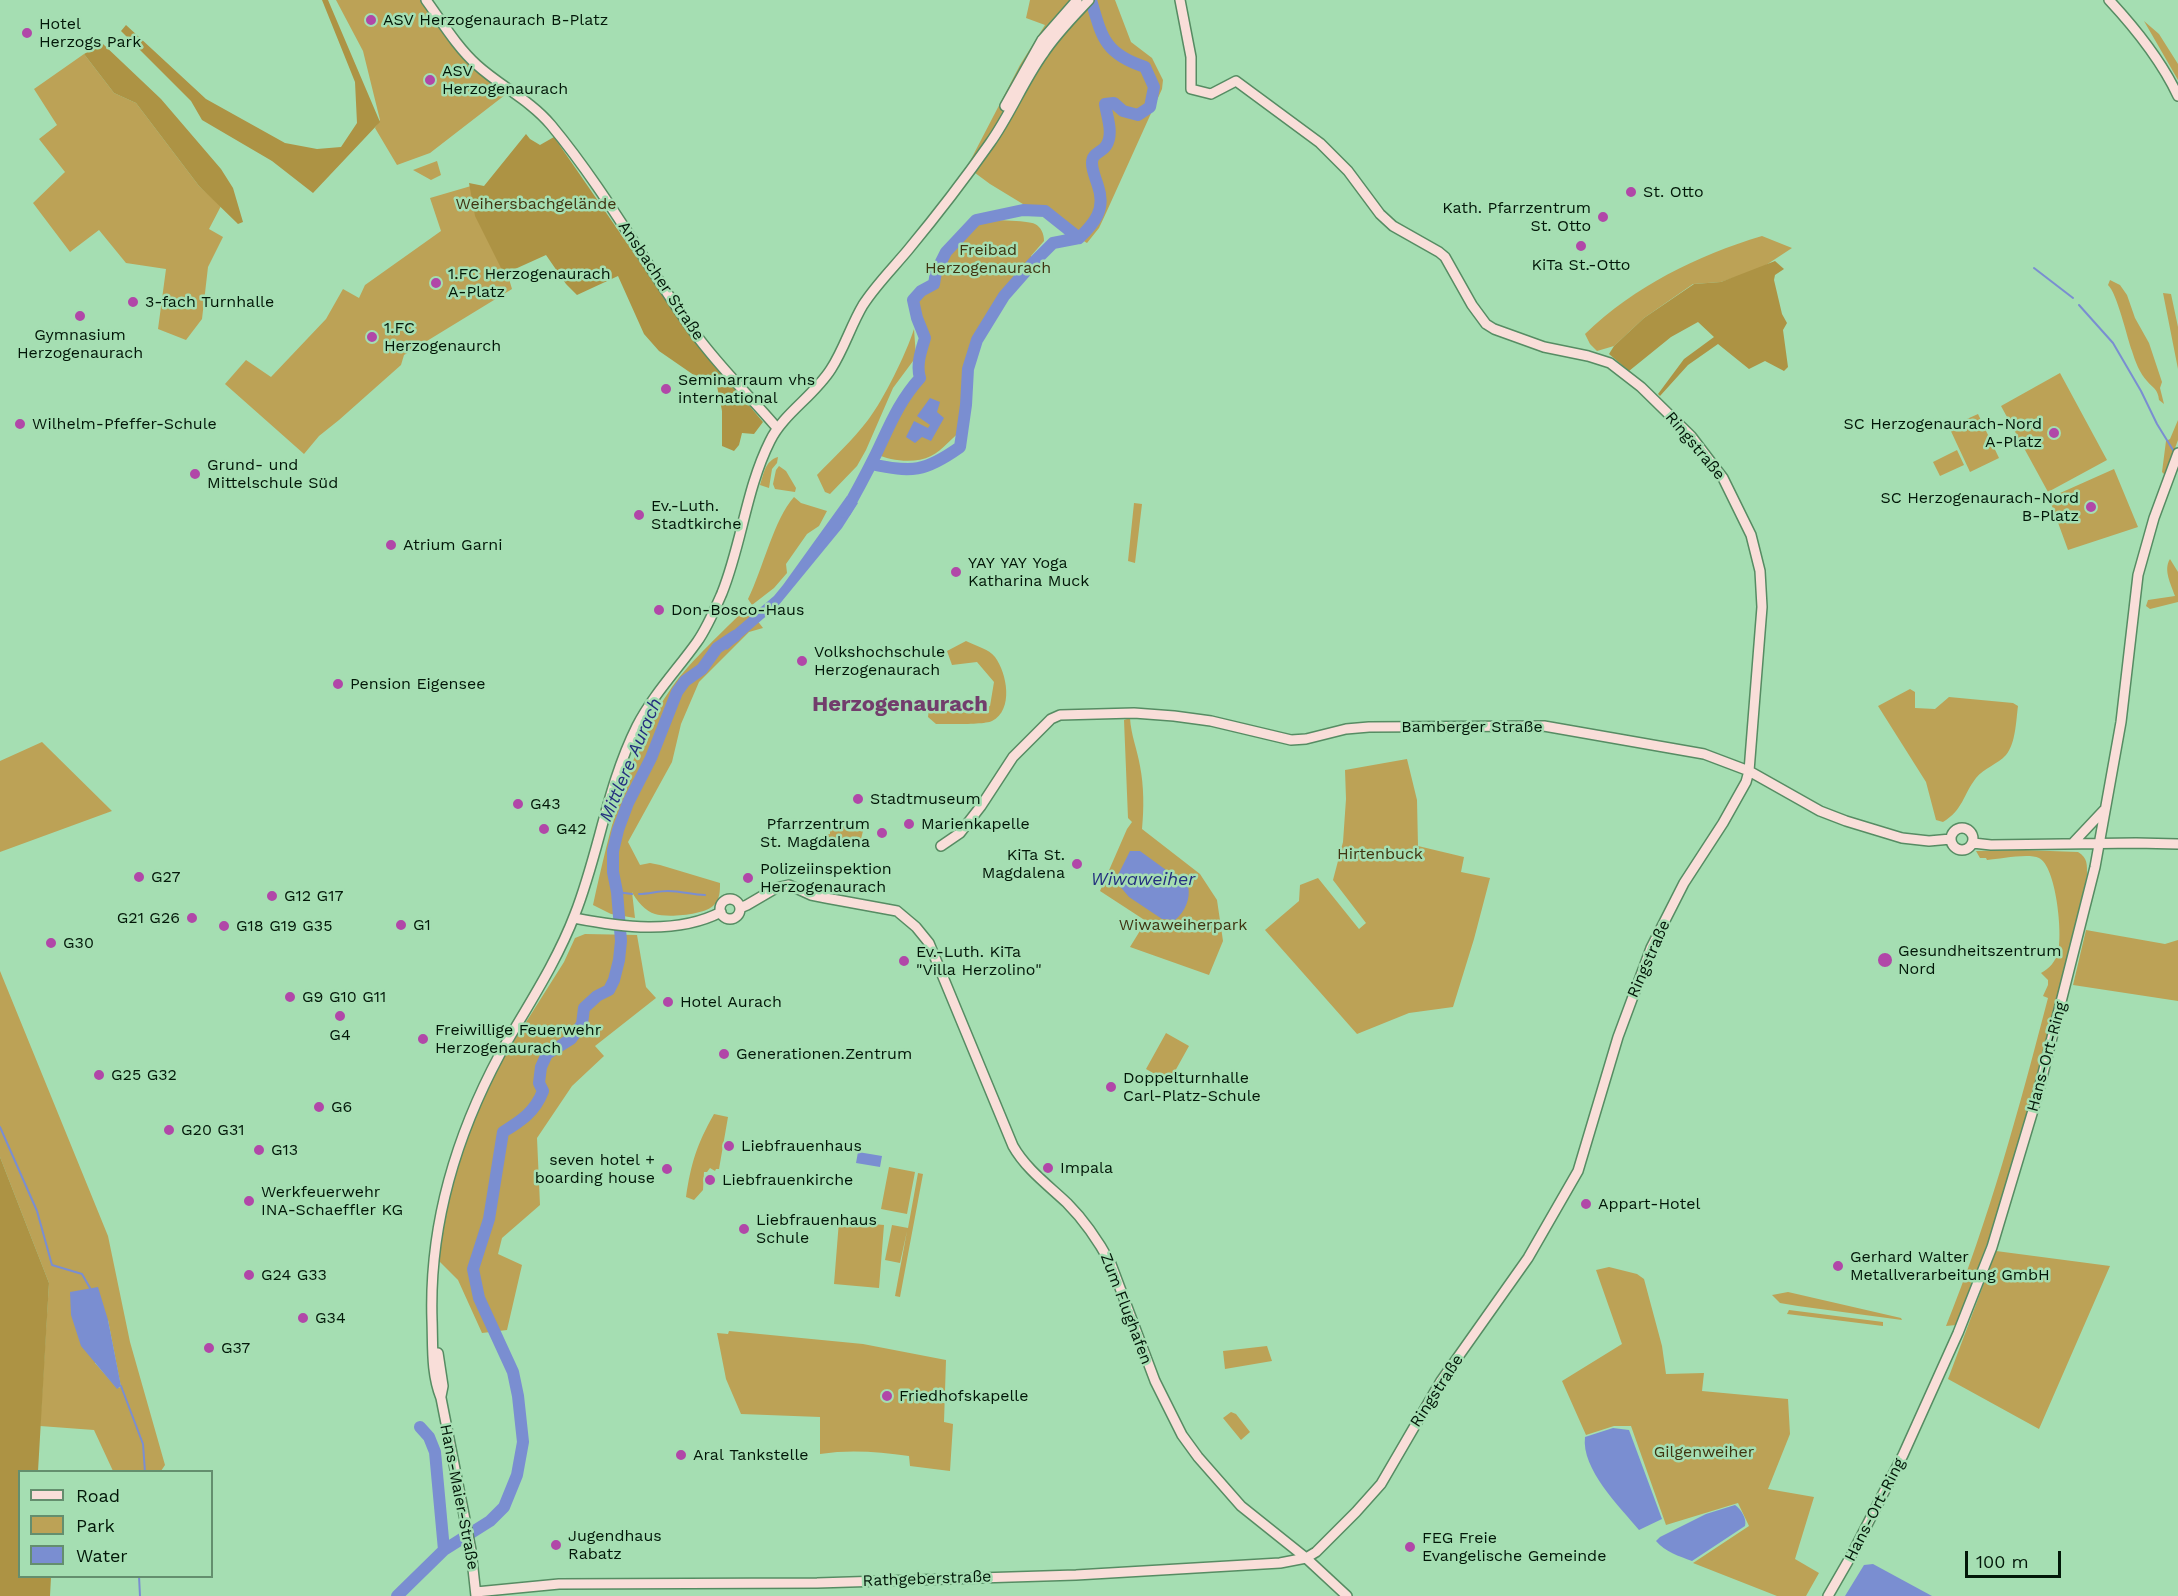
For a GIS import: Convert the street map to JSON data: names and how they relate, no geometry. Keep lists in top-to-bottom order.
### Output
{
  "streets": {
    "street": [
      "Ansbacher Straße",
      "Ringstraße",
      "Bamberger Straße",
      "Hans-Ort-Ring",
      "Zum Flughafen",
      "Hans-Maier-Straße",
      "Rathgeberstraße"
    ]
  },
  "crossings": [
    ["Ansbacher Straße", "Hans-Maier-Straße"],
    ["Ringstraße", "Bamberger Straße"],
    ["Ringstraße", "Zum Flughafen"],
    ["Ringstraße", "Rathgeberstraße"],
    ["Bamberger Straße", "Hans-Ort-Ring"],
    ["Zum Flughafen", "Rathgeberstraße"],
    ["Hans-Maier-Straße", "Rathgeberstraße"]
  ],
  "districts": ["Herzogenaurach"],
  "water": ["Mittlere Aurach", "Wiwaweiher"],
  "parks": [
    "Weihersbachgelände",
    "Freibad Herzogenaurach",
    "Hirtenbuck",
    "Wiwaweiherpark",
    "Gilgenweiher"
  ],
  "places": [
    "ASV Herzogenaurach B-Platz",
    "Hotel Herzogs Park",
    "ASV Herzogenaurach",
    "St. Otto",
    "Kath. Pfarrzentrum St. Otto",
    "KiTa St.-Otto",
    "1.FC Herzogenaurach A-Platz",
    "3-fach Turnhalle",
    "Gymnasium Herzogenaurach",
    "1.FC Herzogenaurch",
    "Seminarraum vhs international",
    "Wilhelm-Pfeffer-Schule",
    "SC Herzogenaurach-Nord A-Platz",
    "Grund- und Mittelschule Süd",
    "SC Herzogenaurach-Nord B-Platz",
    "Ev.-Luth. Stadtkirche",
    "Atrium Garni",
    "YAY YAY Yoga Katharina Muck",
    "Don-Bosco-Haus",
    "Volkshochschule Herzogenaurach",
    "Pension Eigensee",
    "Stadtmuseum",
    "G43",
    "Marienkapelle",
    "G42",
    "Pfarrzentrum St. Magdalena",
    "KiTa St. Magdalena",
    "G27",
    "Polizeiinspektion Herzogenaurach",
    "G12 G17",
    "G21 G26",
    "G1",
    "G18 G19 G35",
    "G30",
    "Gesundheitszentrum Nord",
    "Ev.-Luth. KiTa \"Villa Herzolino\"",
    "G9 G10 G11",
    "Hotel Aurach",
    "G4",
    "Freiwillige Feuerwehr Herzogenaurach",
    "Generationen.Zentrum",
    "G25 G32",
    "Doppelturnhalle Carl-Platz-Schule",
    "G6",
    "G20 G31",
    "Liebfrauenhaus",
    "G13",
    "Impala",
    "seven hotel + boarding house",
    "Liebfrauenkirche",
    "Werkfeuerwehr INA-Schaeffler KG",
    "Appart-Hotel",
    "Liebfrauenhaus Schule",
    "Gerhard Walter Metallverarbeitung GmbH",
    "G24 G33",
    "G34",
    "G37",
    "Friedhofskapelle",
    "Aral Tankstelle",
    "Jugendhaus Rabatz",
    "FEG Freie Evangelische Gemeinde"
  ],
  "legend": ["Road", "Park", "Water"],
  "scale_bar": "100 m"
}
